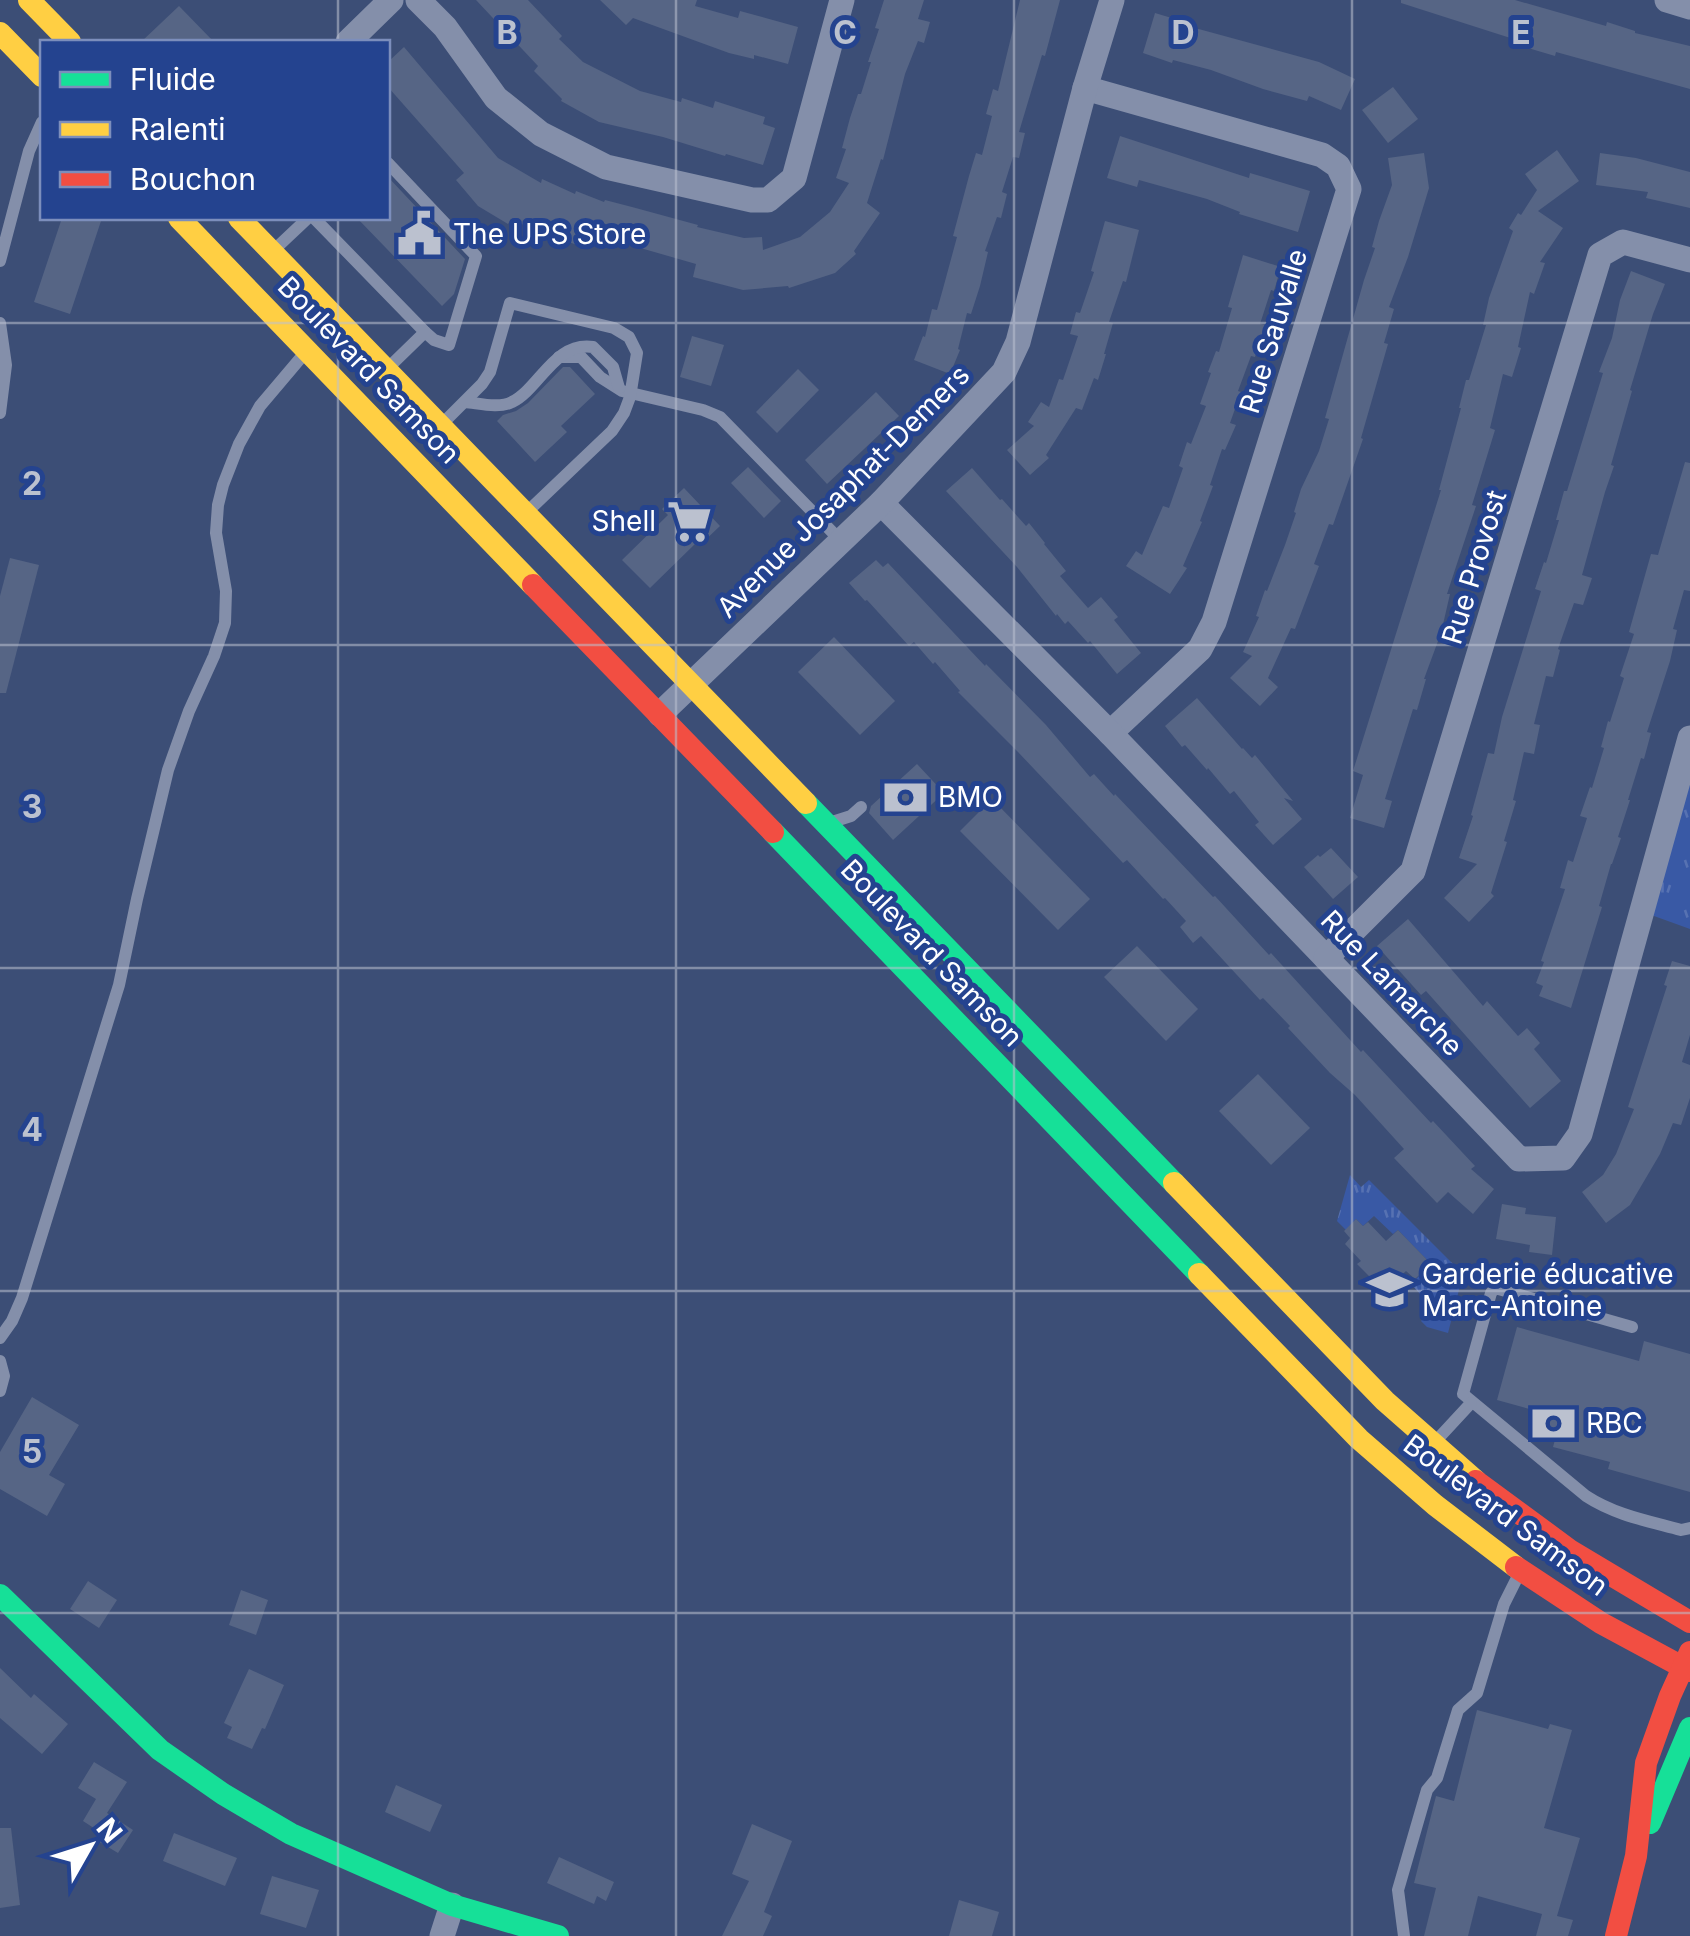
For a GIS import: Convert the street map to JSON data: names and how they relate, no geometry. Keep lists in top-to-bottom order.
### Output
{
  "streets": {
    "street": [
      "Rue Sauvalle",
      "Boulevard Samson",
      "Avenue Josaphat-Demers",
      "Rue Provost",
      "Rue Lamarche"
    ]
  },
  "crossings": [
    ["Rue Sauvalle", "Avenue Josaphat-Demers"],
    ["Rue Sauvalle", "Rue Lamarche"],
    ["Boulevard Samson", "Avenue Josaphat-Demers"],
    ["Avenue Josaphat-Demers", "Rue Lamarche"],
    ["Rue Provost", "Rue Lamarche"]
  ],
  "places": {
    "public building": ["The UPS Store"],
    "supermarket": ["Shell"],
    "bank": ["BMO", "RBC"],
    "school or university": ["Garderie éducative Marc-Antoine"]
  },
  "legend": ["Fluide", "Ralenti", "Bouchon"],
  "north": "top right",
  "grid": {
    "columns": [
      "B",
      "C",
      "D",
      "E"
    ],
    "rows": [
      "2",
      "3",
      "4",
      "5"
    ]
  }
}
